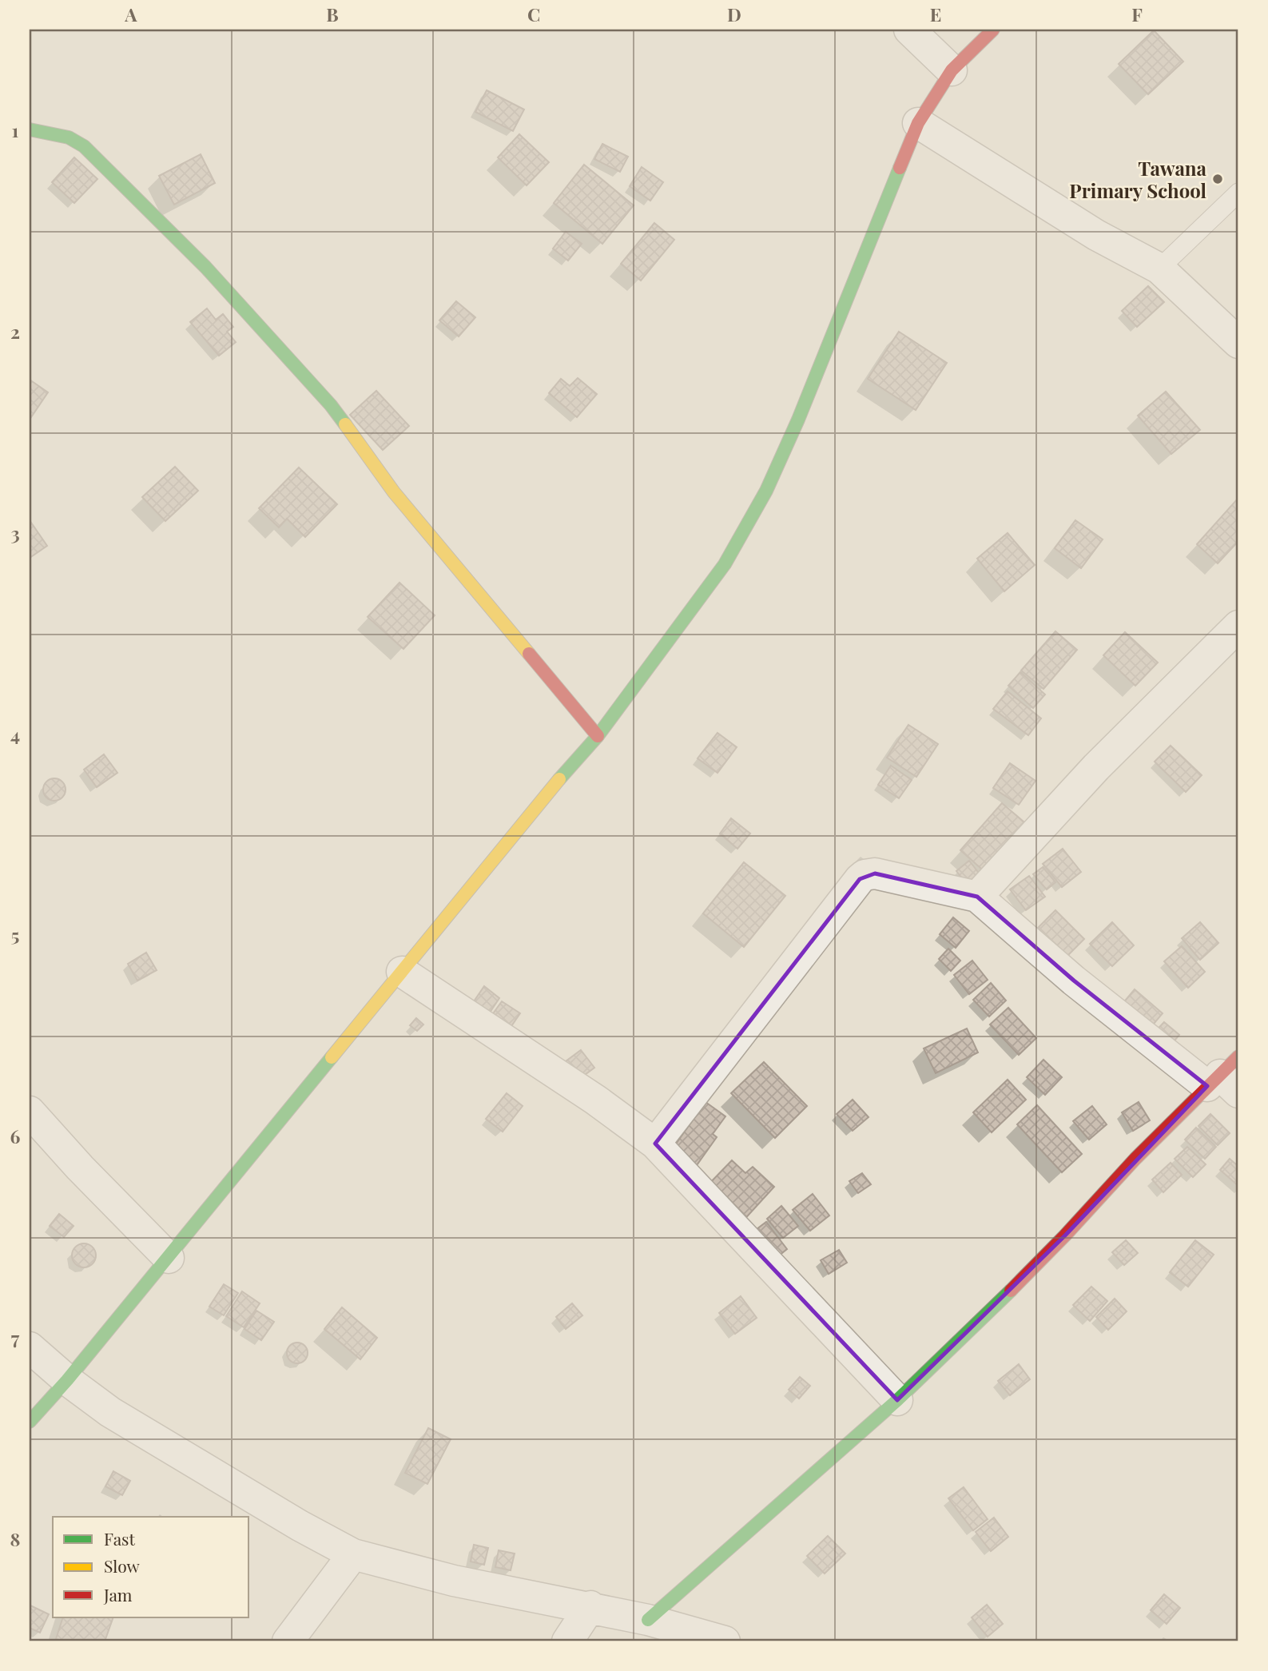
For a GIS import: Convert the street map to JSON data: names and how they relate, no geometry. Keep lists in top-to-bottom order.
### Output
{
  "places": ["Tawana Primary School"],
  "legend": ["Fast", "Slow", "Jam"],
  "grid": {
    "columns": [
      "A",
      "B",
      "C",
      "D",
      "E",
      "F"
    ],
    "rows": [
      "1",
      "2",
      "3",
      "4",
      "5",
      "6",
      "7",
      "8"
    ]
  }
}
